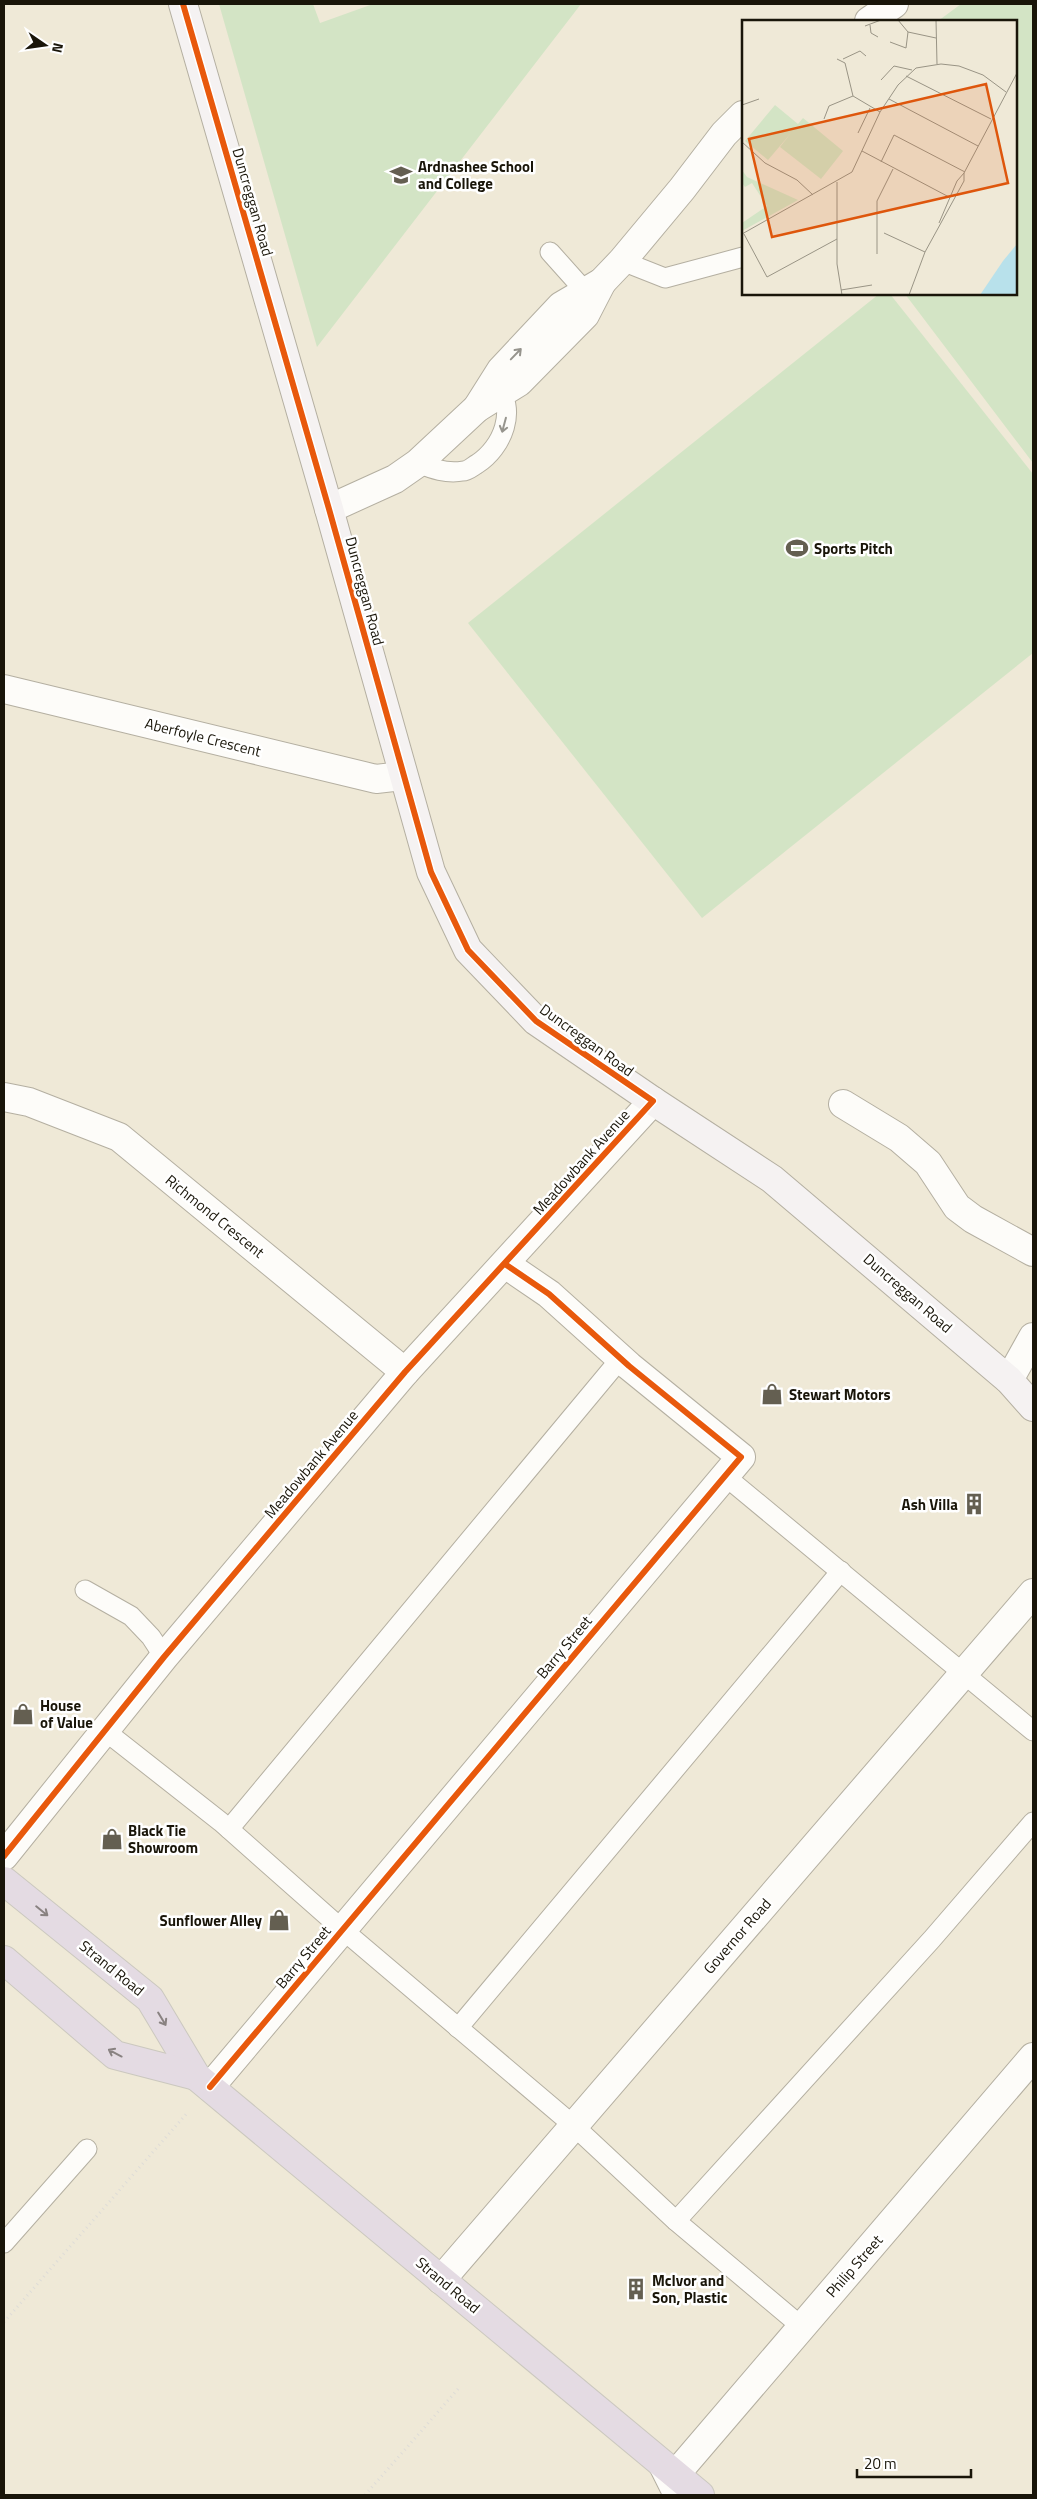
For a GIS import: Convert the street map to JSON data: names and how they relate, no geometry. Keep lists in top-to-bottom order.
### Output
{
  "streets": {
    "highway": ["Strand Road"],
    "main road": ["Duncreggan Road"],
    "street": [
      "Aberfoyle Crescent",
      "Meadowbank Avenue",
      "Richmond Crescent",
      "Barry Street",
      "Governor Road",
      "Philip Street"
    ]
  },
  "crossings": [
    ["Duncreggan Road", "Aberfoyle Crescent"],
    ["Duncreggan Road", "Meadowbank Avenue"],
    ["Meadowbank Avenue", "Richmond Crescent"],
    ["Meadowbank Avenue", "Barry Street"],
    ["Barry Street", "Strand Road"],
    ["Governor Road", "Strand Road"],
    ["Strand Road", "Philip Street"]
  ],
  "places": {
    "school or university": ["Ardnashee School and College"],
    "sports": ["Sports Pitch"],
    "shop": [
      "Stewart Motors",
      "House of Value",
      "Black Tie Showroom",
      "Sunflower Alley"
    ],
    "building": ["Ash Villa", "McIvor and Son, Plastic"]
  },
  "scale_bar": "20 m",
  "north": "right"
}
